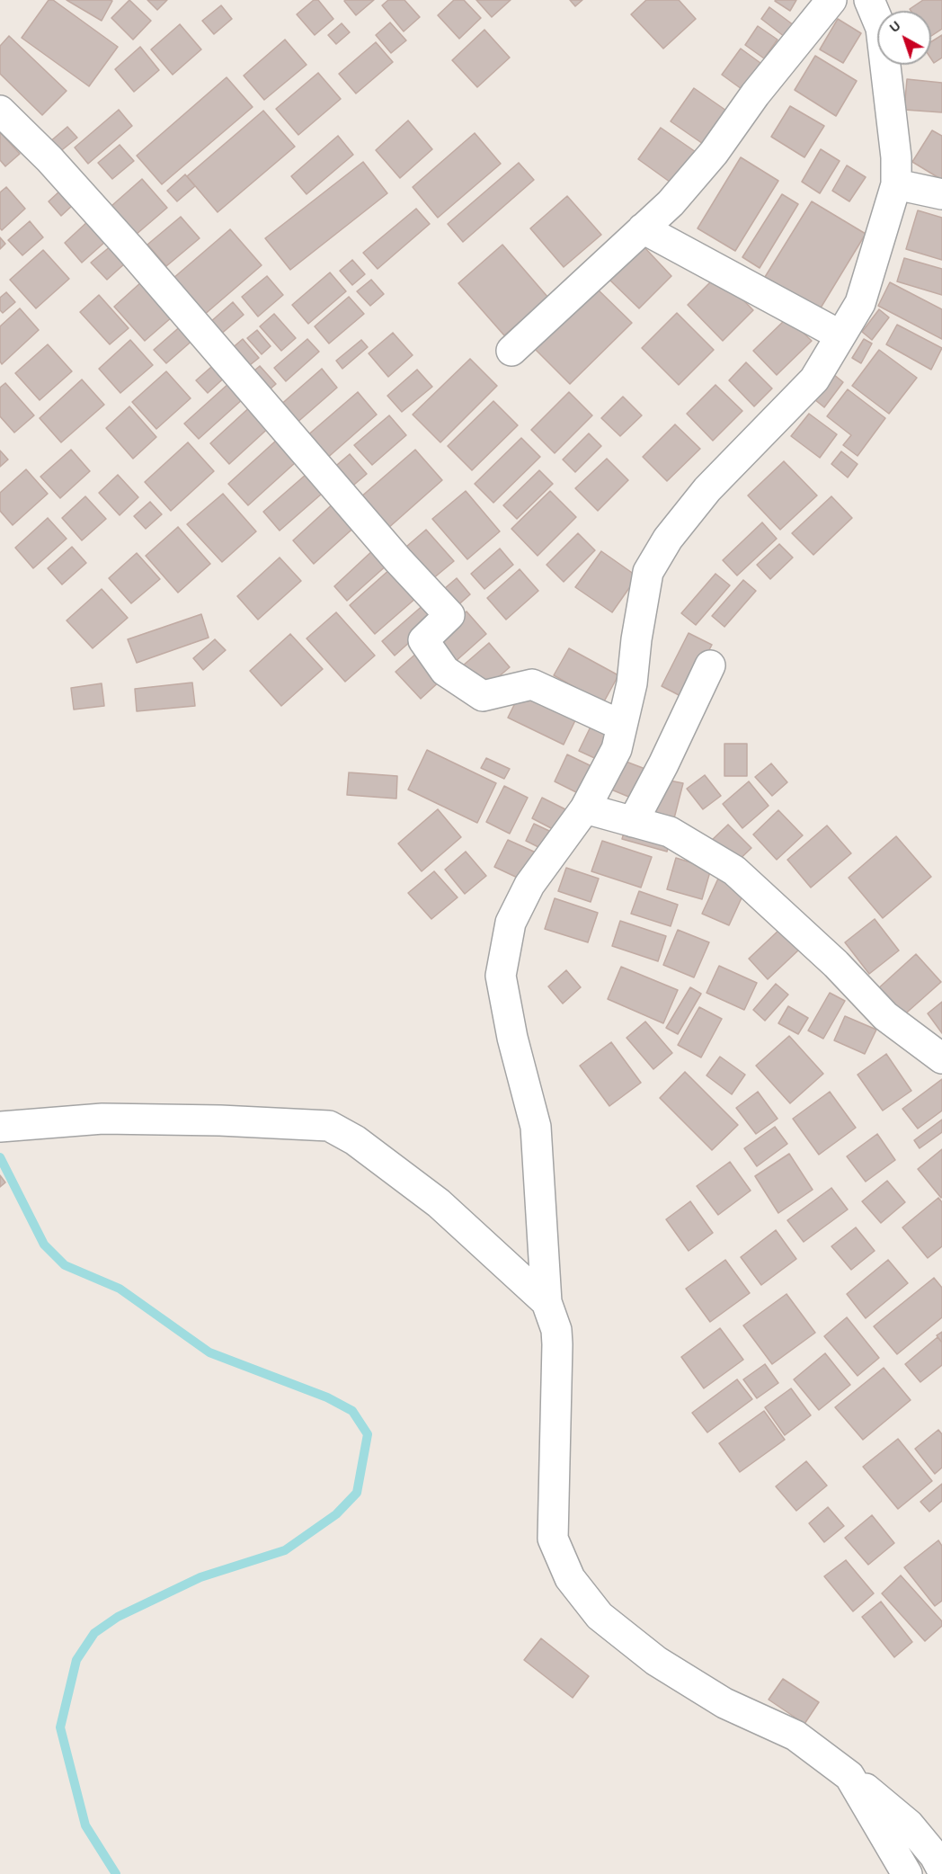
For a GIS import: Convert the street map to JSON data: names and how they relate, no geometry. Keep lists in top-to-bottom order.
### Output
{
  "north": "top left"
}
